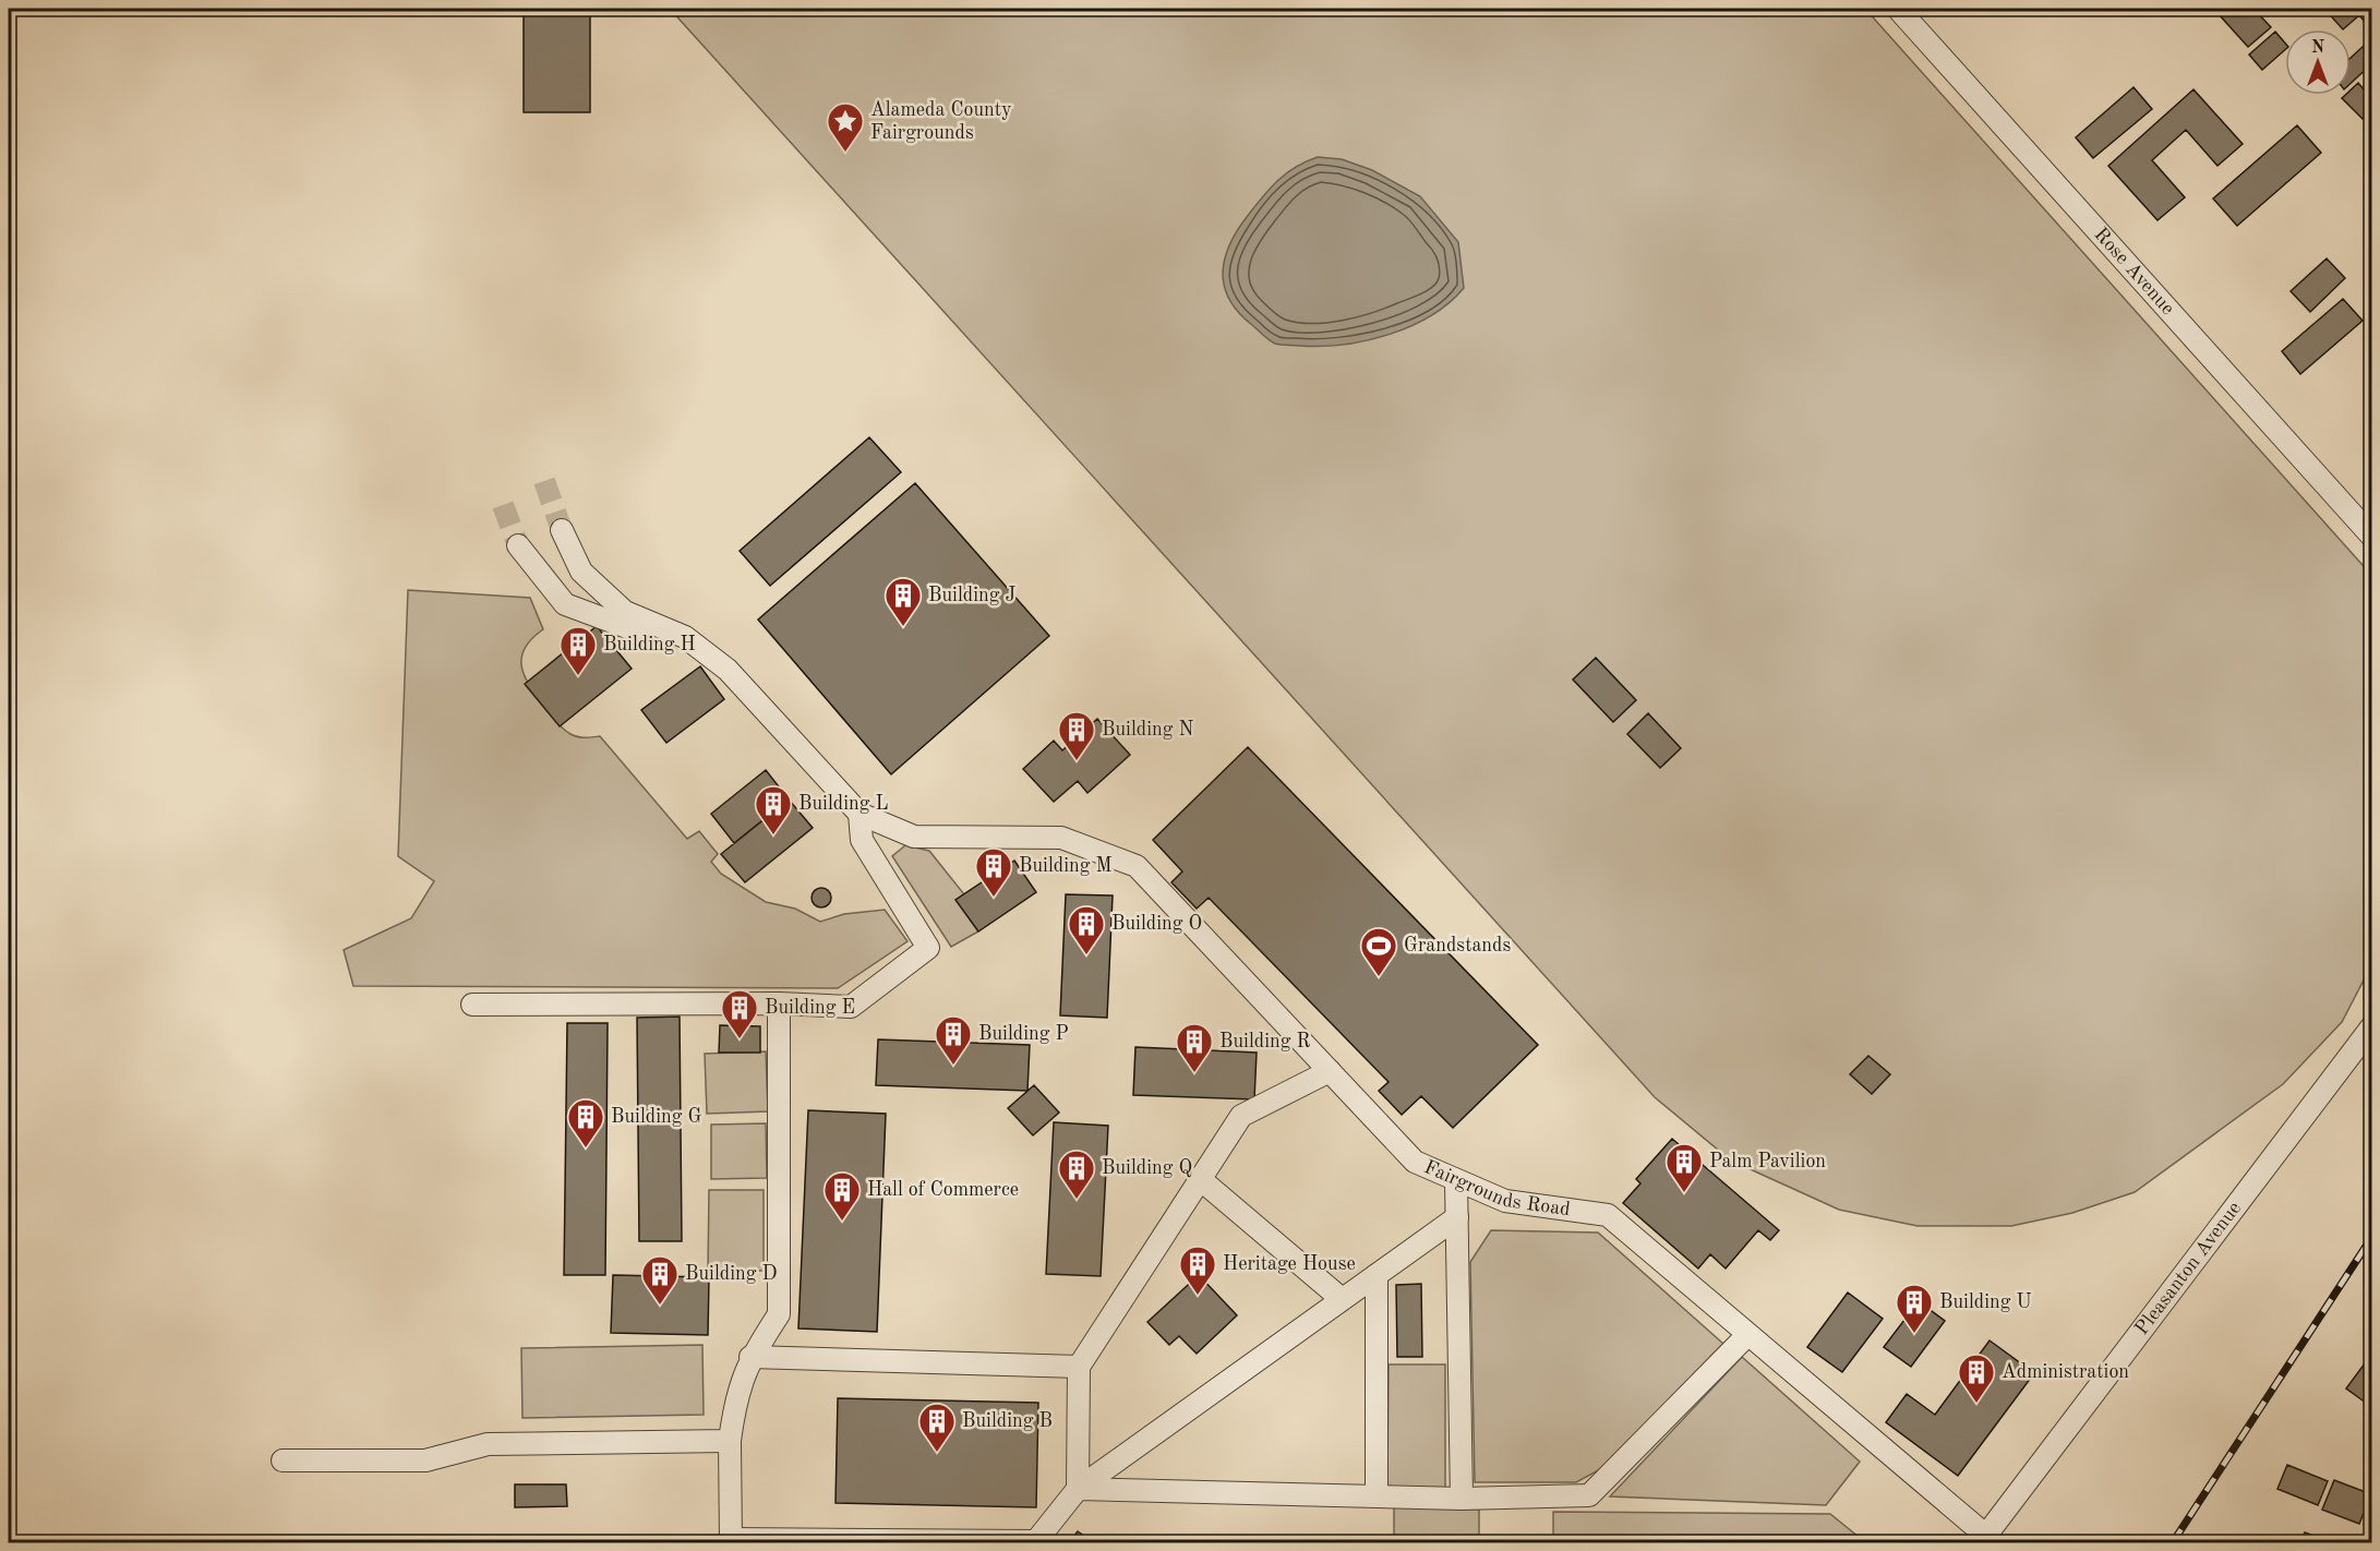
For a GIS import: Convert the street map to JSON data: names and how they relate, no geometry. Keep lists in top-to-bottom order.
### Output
{
  "streets": {
    "street": ["Rose Avenue", "Fairgrounds Road", "Pleasanton Avenue"]
  },
  "crossings": [
    ["Fairgrounds Road", "Pleasanton Avenue"]
  ],
  "places": {
    "place": ["Alameda County Fairgrounds"],
    "building": [
      "Building J",
      "Building H",
      "Building N",
      "Building L",
      "Building M",
      "Building O",
      "Building E",
      "Building P",
      "Building R",
      "Building G",
      "Palm Pavilion",
      "Building Q",
      "Hall of Commerce",
      "Heritage House",
      "Building D",
      "Building U",
      "Administration",
      "Building B"
    ],
    "sports": ["Grandstands"]
  },
  "north": "top"
}
